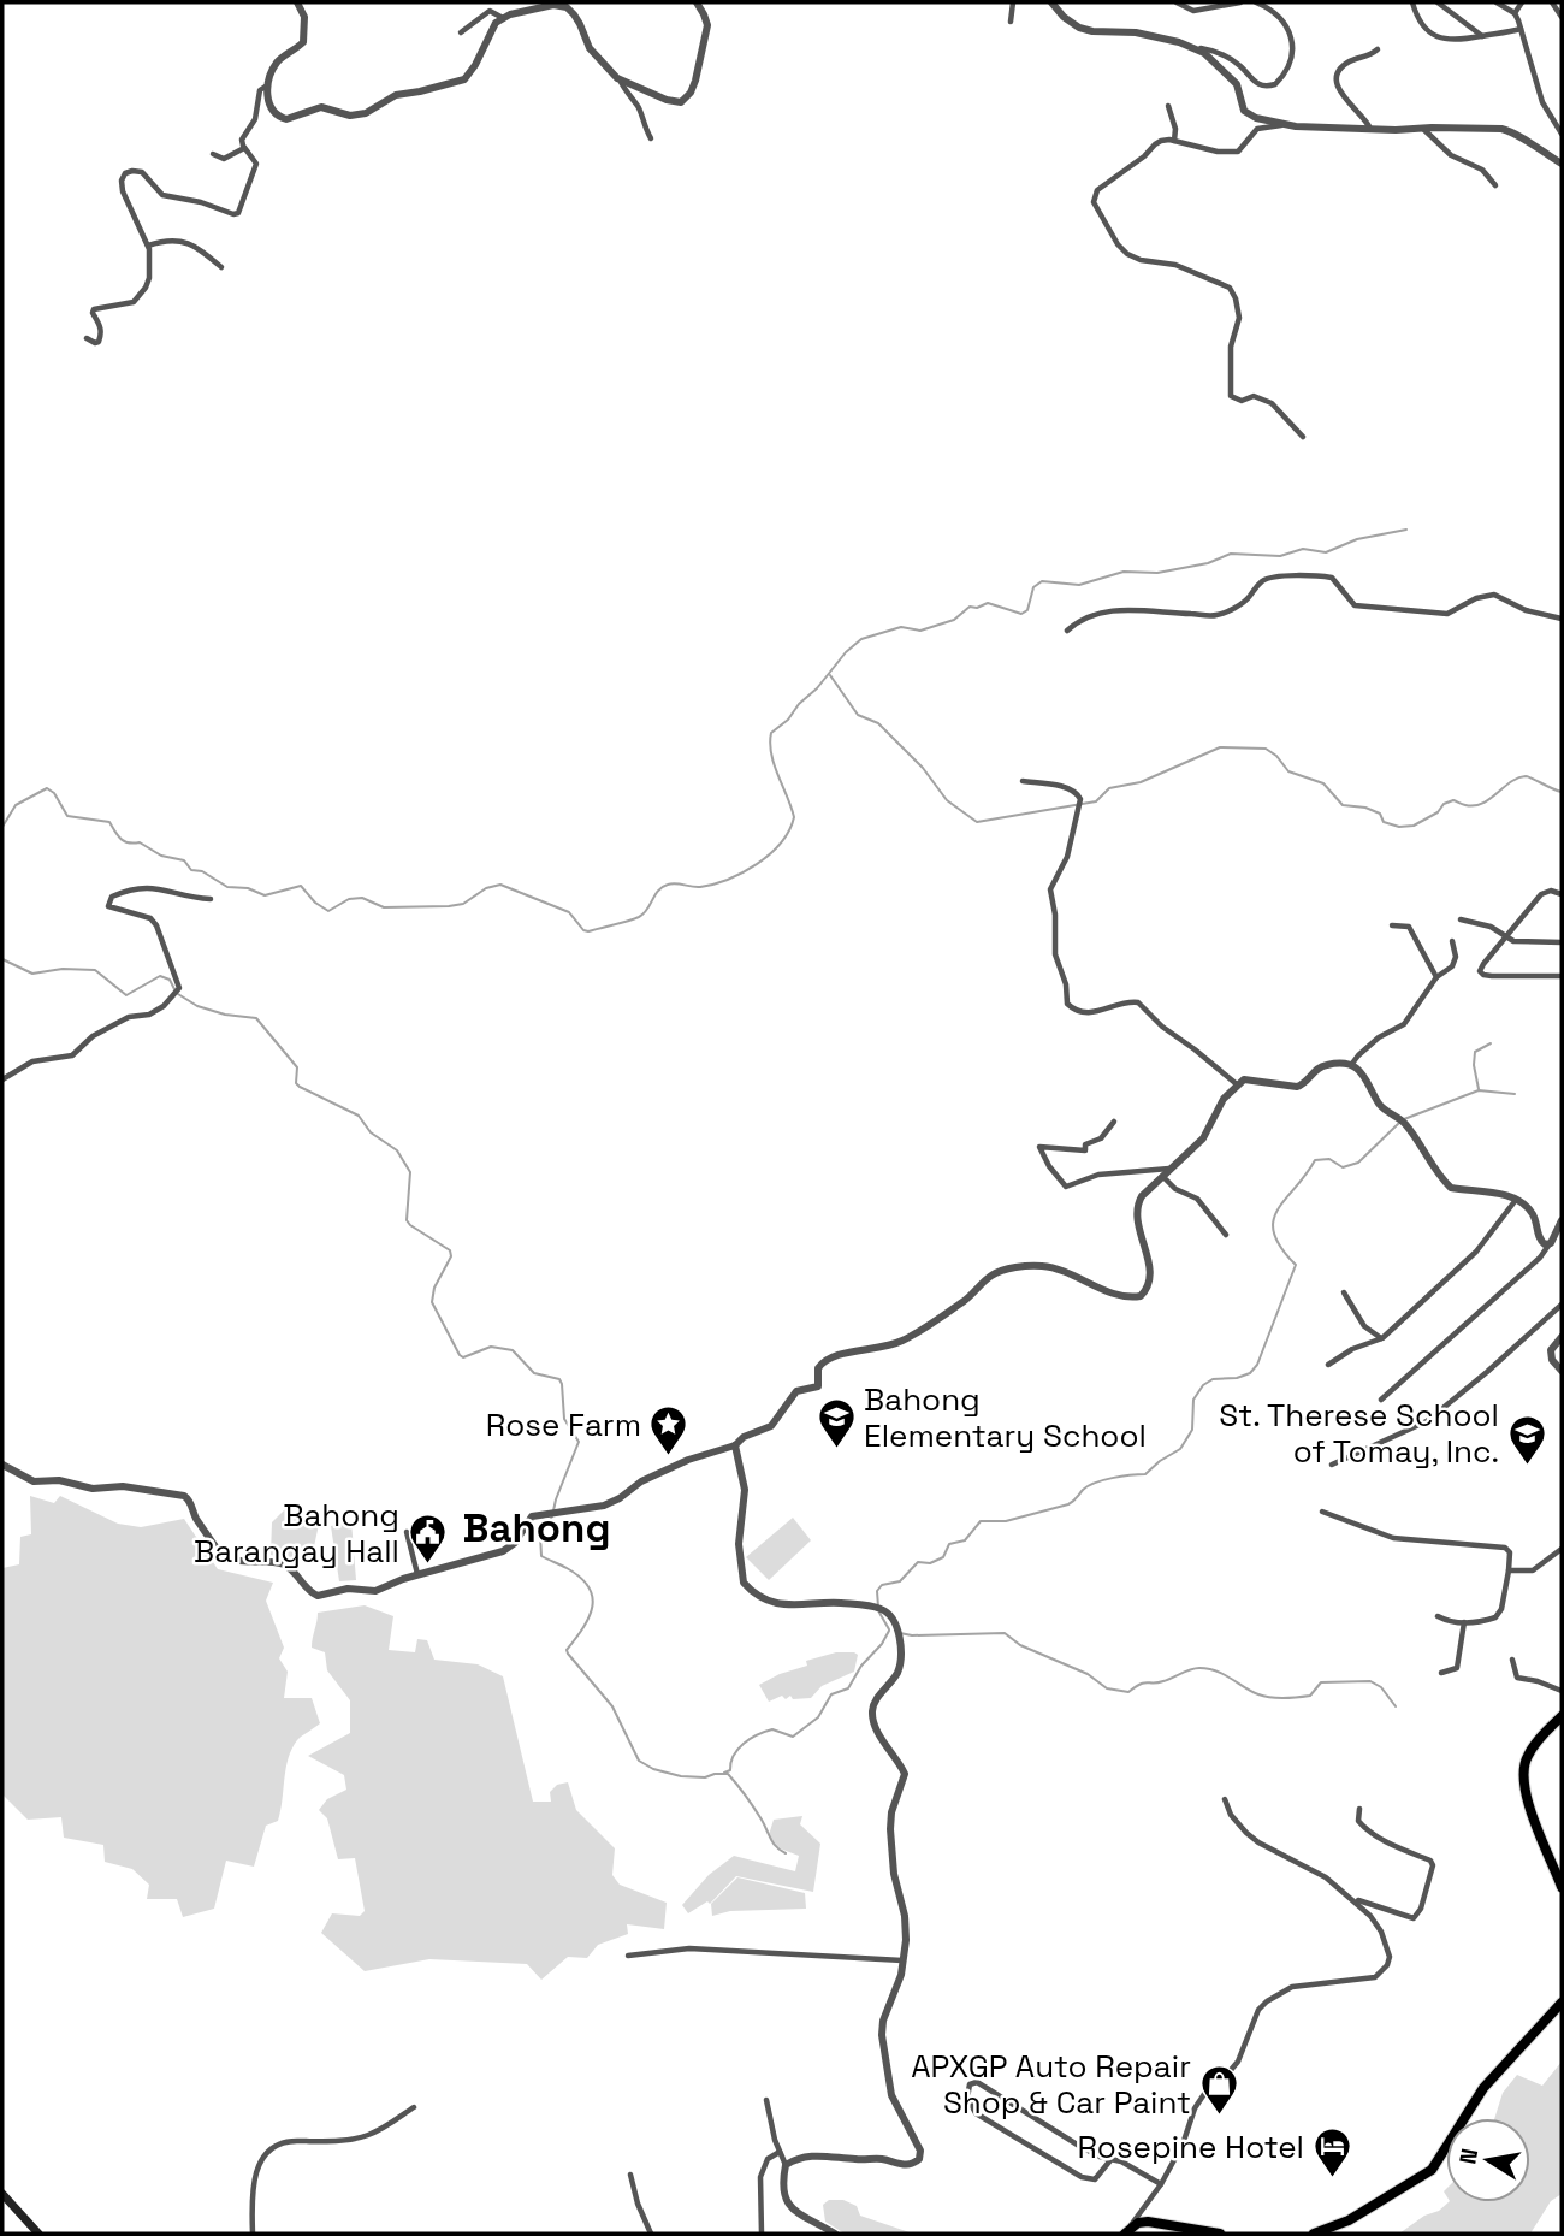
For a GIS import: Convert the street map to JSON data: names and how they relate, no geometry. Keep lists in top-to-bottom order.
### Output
{
  "districts": ["Bahong"],
  "places": {
    "school or university": ["Bahong Elementary School", "St. Therese School of Tomay, Inc."],
    "place": ["Rose Farm"],
    "public building": ["Bahong Barangay Hall"],
    "shop": ["APXGP Auto Repair Shop & Car Paint"],
    "hotel": ["Rosepine Hotel"]
  },
  "north": "left"
}
